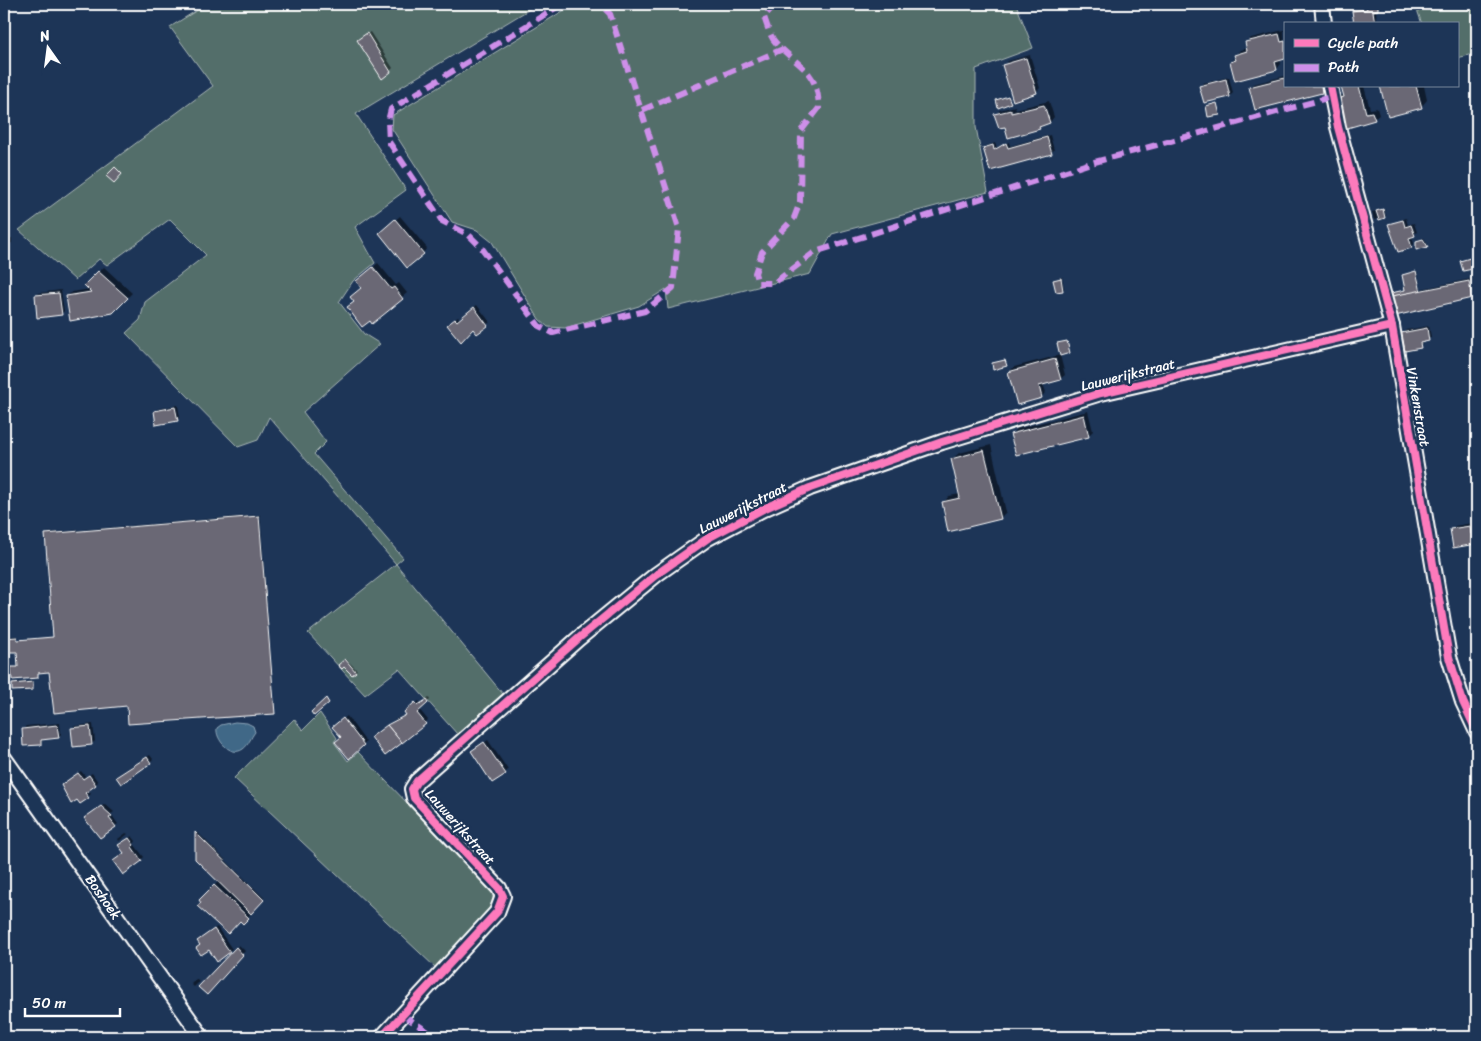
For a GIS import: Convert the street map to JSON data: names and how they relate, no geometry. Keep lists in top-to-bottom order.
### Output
{
  "streets": {
    "street": ["Lauwerijkstraat", "Vinkenstraat", "Boshoek"]
  },
  "crossings": [
    ["Lauwerijkstraat", "Vinkenstraat"]
  ],
  "legend": ["Cycle path", "Path"],
  "scale_bar": "50 m",
  "north": "top"
}
